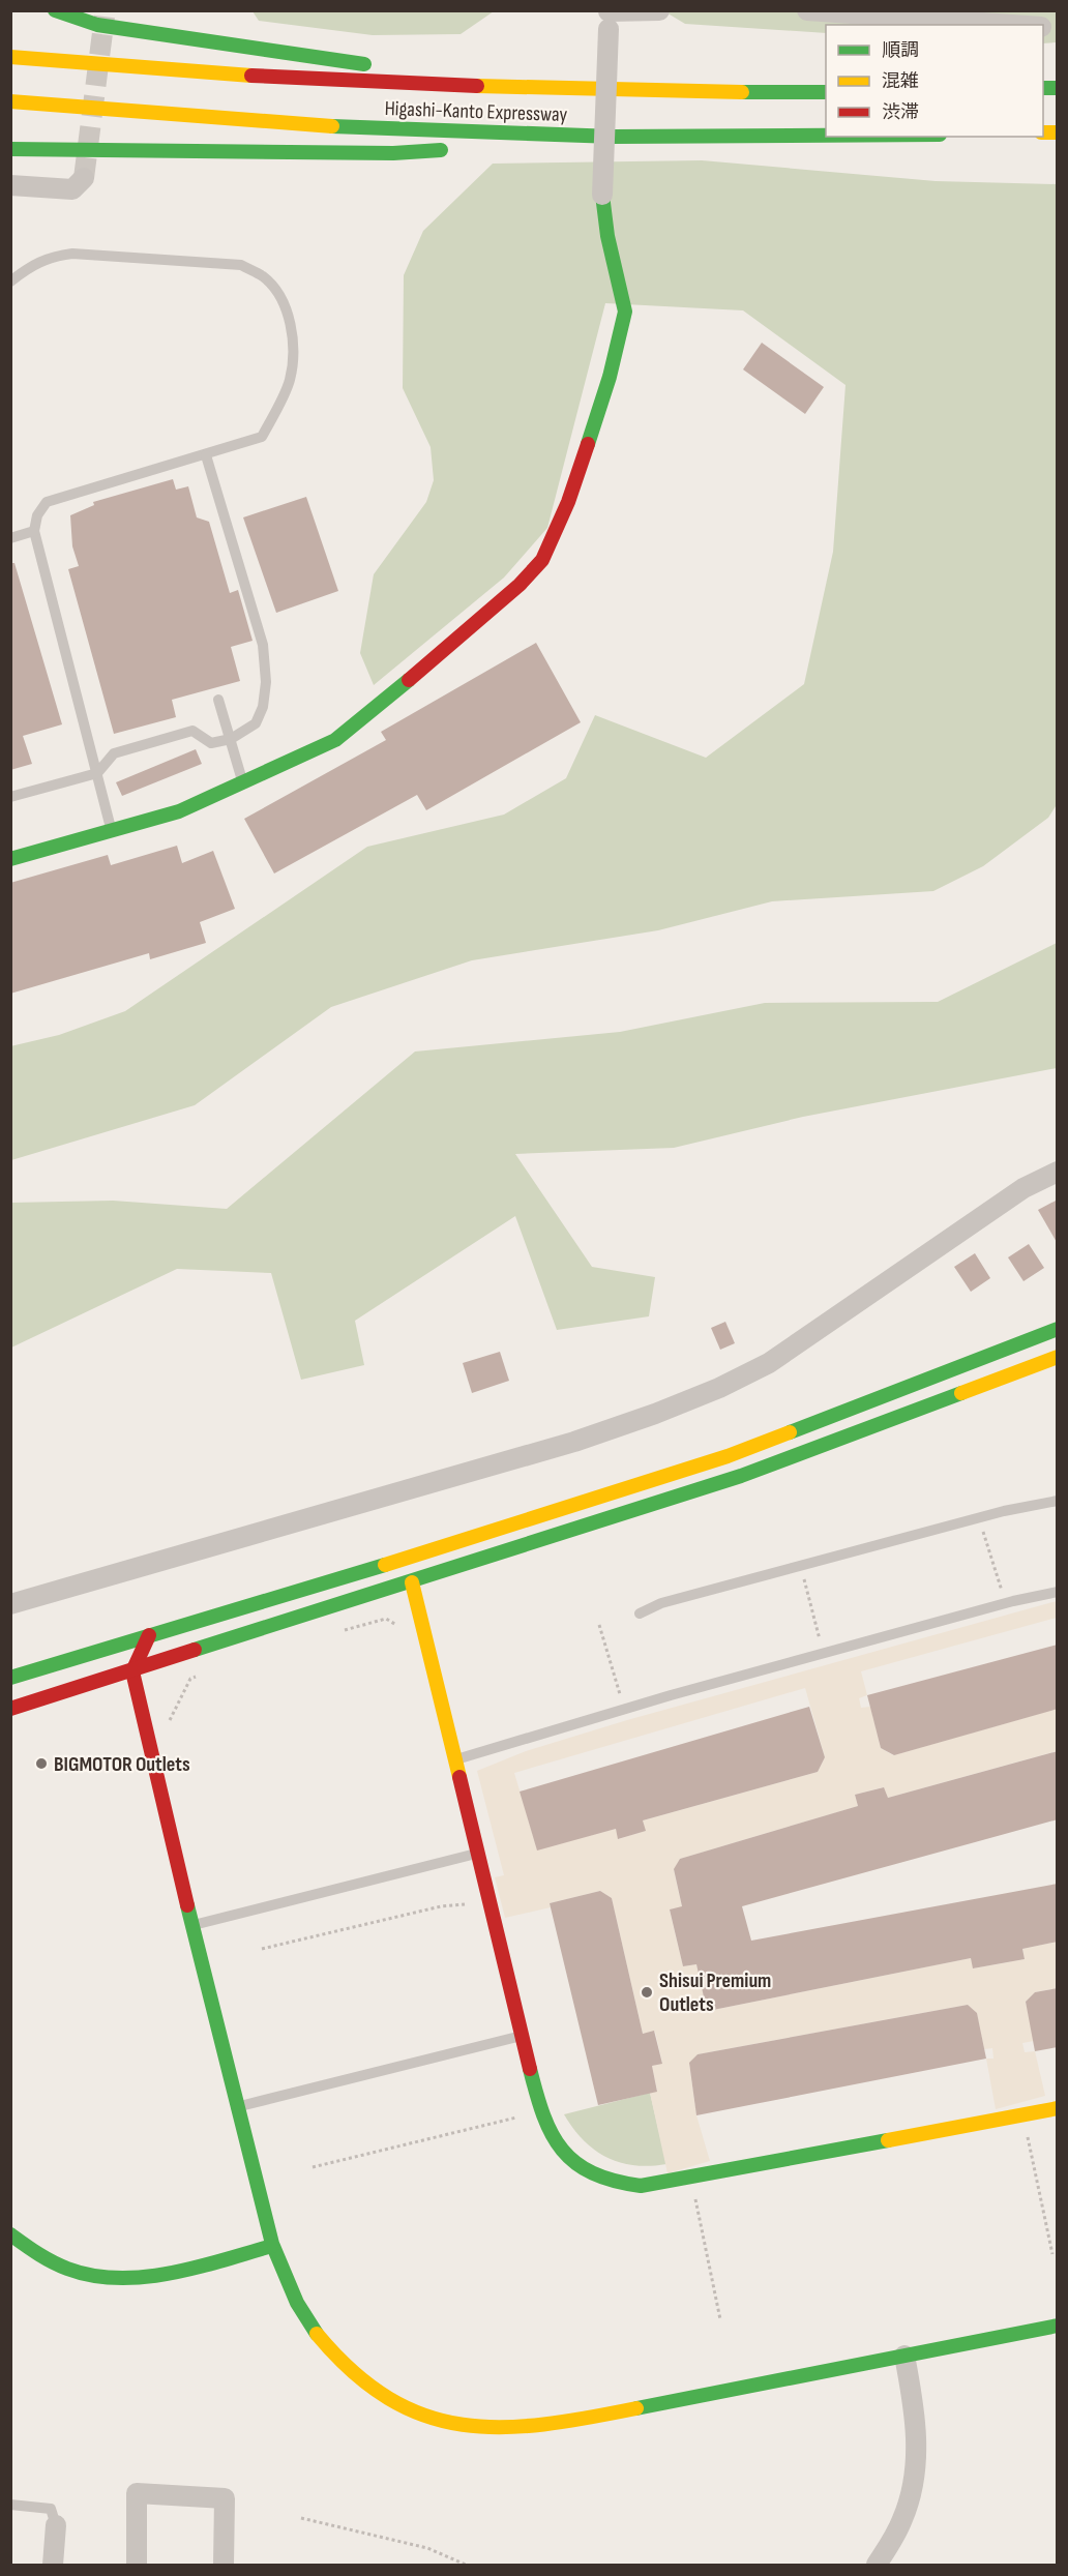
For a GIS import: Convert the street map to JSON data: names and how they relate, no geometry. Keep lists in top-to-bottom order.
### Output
{
  "streets": {
    "main road": ["Higashi-Kanto Expressway"]
  },
  "places": ["BIGMOTOR Outlets", "Shisui Premium Outlets"],
  "legend": ["順調", "混雑", "渋滞"]
}
